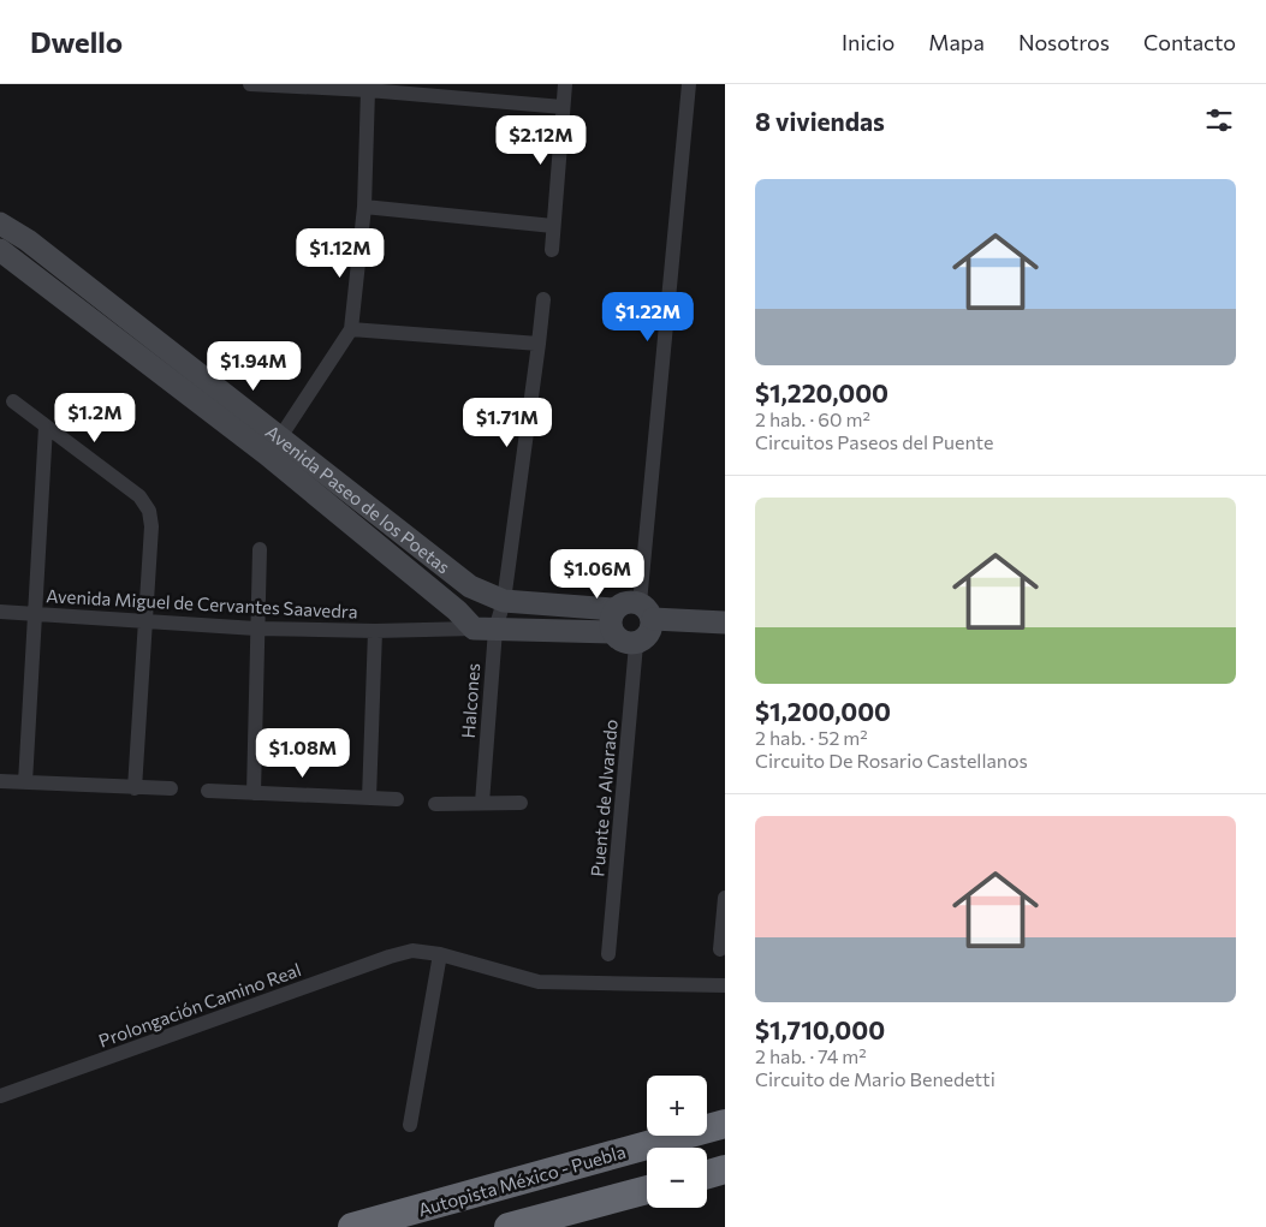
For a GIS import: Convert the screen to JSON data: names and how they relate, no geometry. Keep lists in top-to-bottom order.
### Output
{
  "streets": {
    "highway": ["Autopista México - Puebla"],
    "street": [
      "Avenida Paseo de los Poetas",
      "Avenida Miguel de Cervantes Saavedra",
      "Halcones",
      "Puente de Alvarado",
      "Prolongación Camino Real"
    ]
  },
  "crossings": [
    ["Avenida Paseo de los Poetas", "Avenida Miguel de Cervantes Saavedra"],
    ["Avenida Paseo de los Poetas", "Halcones"],
    ["Avenida Paseo de los Poetas", "Puente de Alvarado"],
    ["Avenida Miguel de Cervantes Saavedra", "Halcones"]
  ],
  "page": {
    "header": "Dwello",
    "nav": [
      "Inicio",
      "Mapa",
      "Nosotros",
      "Contacto"
    ],
    "heading": "8 viviendas",
    "price": [
      "$2.12M",
      "$1.12M",
      "$1.22M",
      "$1.94M",
      "$1.2M",
      "$1.71M",
      "$1.06M",
      "$1.08M"
    ],
    "list": [
      {
        "name": "$1,220,000",
        "note": "2 hab. · 60 m² · Circuitos Paseos del Puente"
      },
      {
        "name": "$1,200,000",
        "note": "2 hab. · 52 m² · Circuito De Rosario Castellanos"
      },
      {
        "name": "$1,710,000",
        "note": "2 hab. · 74 m² · Circuito de Mario Benedetti"
      }
    ],
    "map_buttons": ["+", "−"]
  }
}
